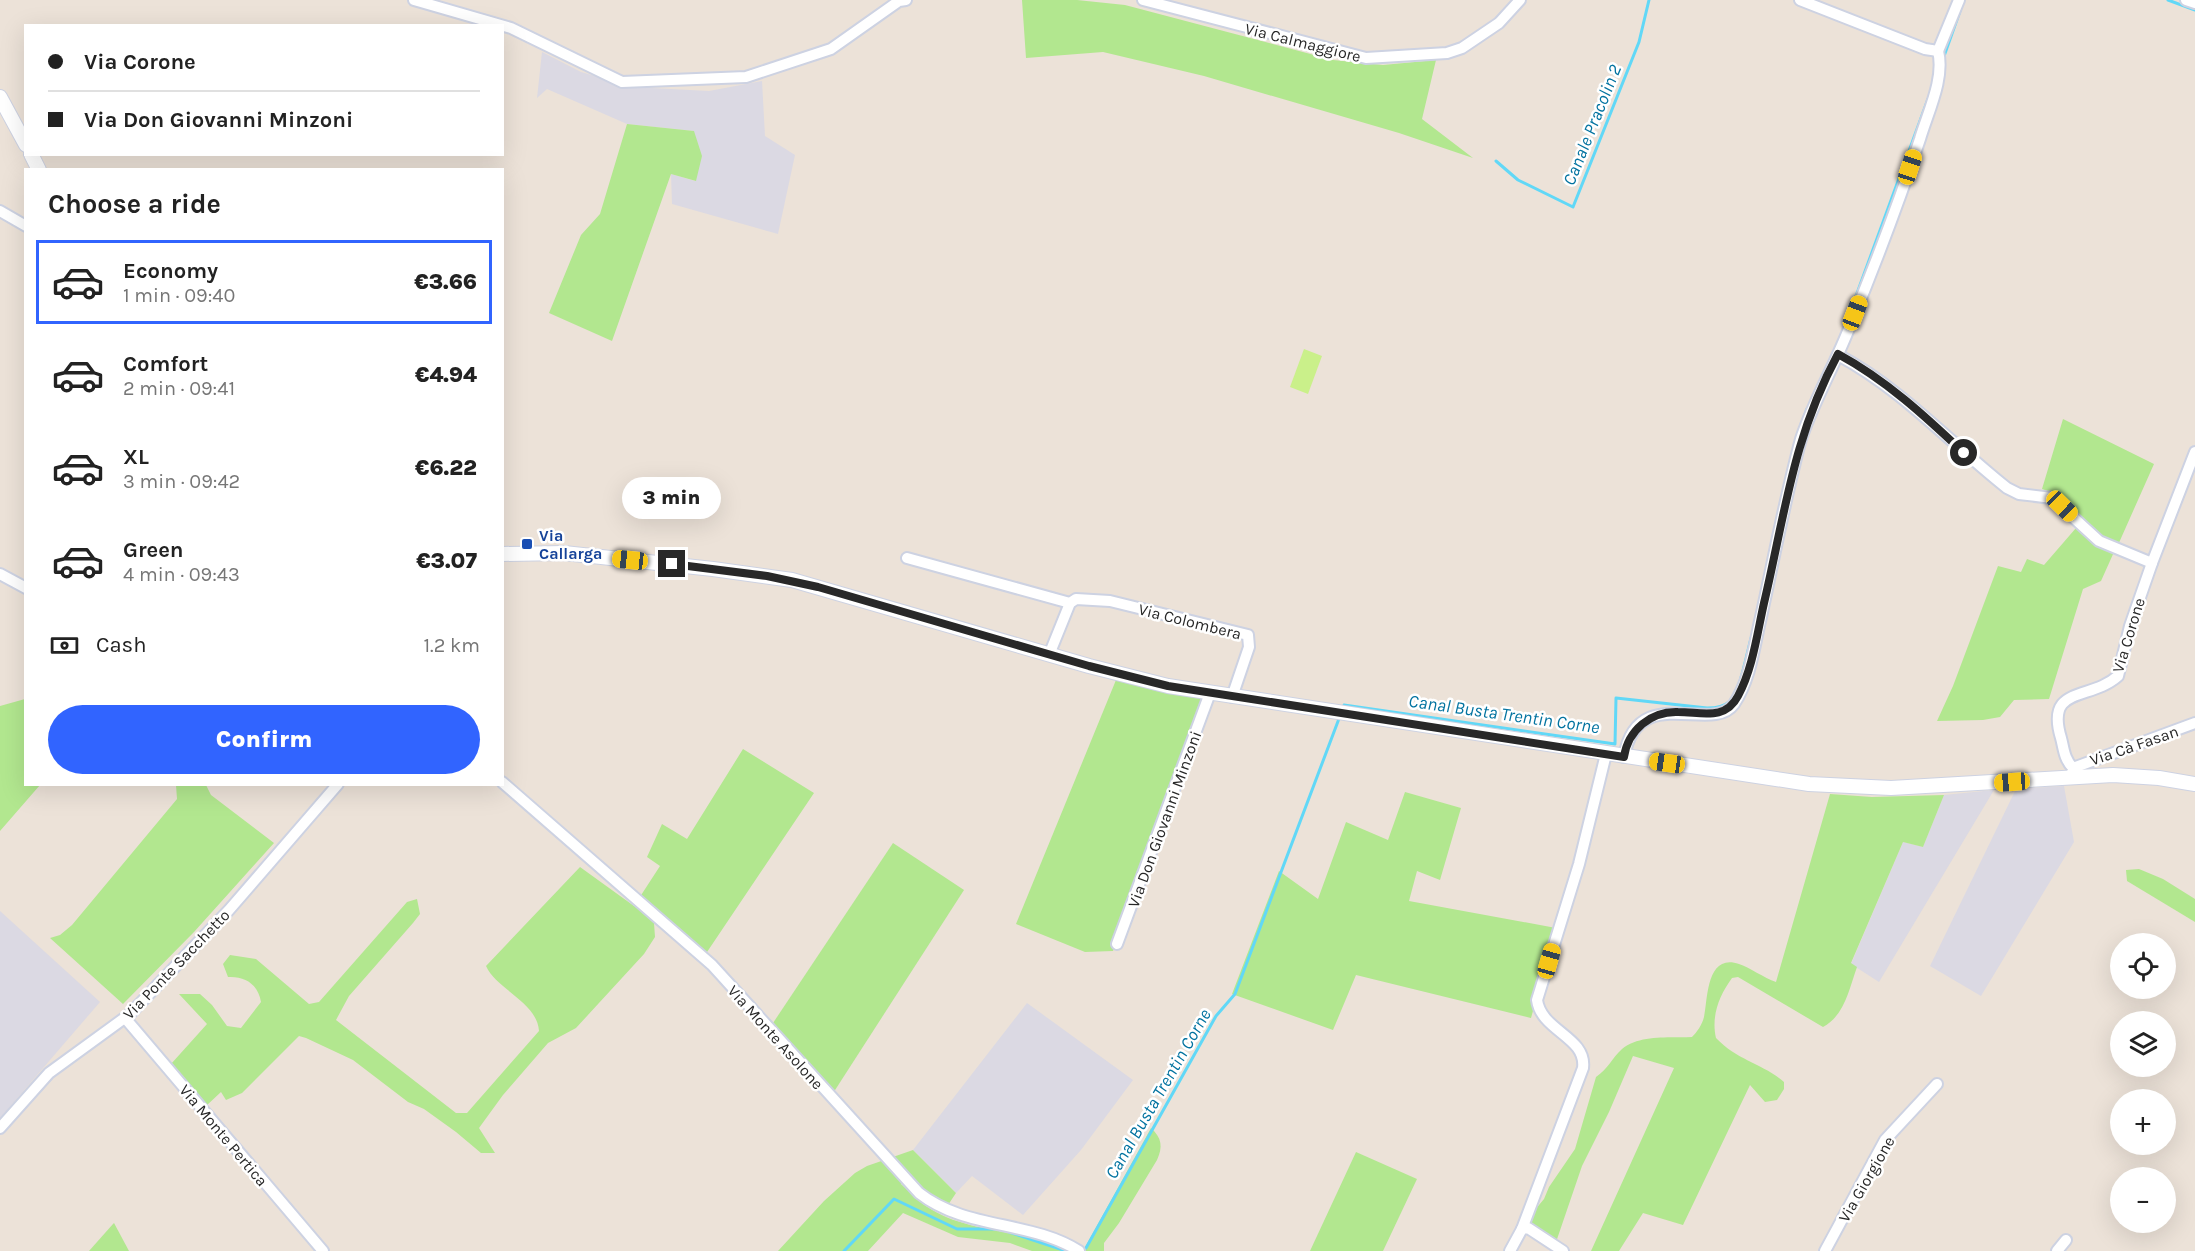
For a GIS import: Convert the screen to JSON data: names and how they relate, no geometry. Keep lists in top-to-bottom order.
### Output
{
  "streets": {
    "street": [
      "Via Calmaggiore",
      "Via Colombera",
      "Via Corone",
      "Via Cà Fasan",
      "Via Don Giovanni Minzoni",
      "Via Ponte Sacchetto",
      "Via Monte Asolone",
      "Via Monte Pertica",
      "Via Giorgione"
    ]
  },
  "crossings": [
    ["Via Corone", "Via Cà Fasan"],
    ["Via Ponte Sacchetto", "Via Monte Pertica"]
  ],
  "water": ["Canale Pracolin 2", "Canal Busta Trentin Corne"],
  "places": {
    "transit": ["Via Callarga"]
  },
  "page": {
    "banner": ["Via Corone", "Via Don Giovanni Minzoni"],
    "heading": "Choose a ride",
    "list": [
      {
        "name": "Economy",
        "note": "1 min · 09:40",
        "value": "€3.66"
      },
      {
        "name": "Comfort",
        "note": "2 min · 09:41",
        "value": "€4.94"
      },
      {
        "name": "XL",
        "note": "3 min · 09:42",
        "value": "€6.22"
      },
      {
        "name": "Green",
        "note": "4 min · 09:43",
        "value": "€3.07"
      }
    ],
    "bubble": "3 min",
    "pay": ["Cash", "1.2 km"],
    "buttons": "Confirm",
    "map_buttons": ["+", "−"]
  }
}
